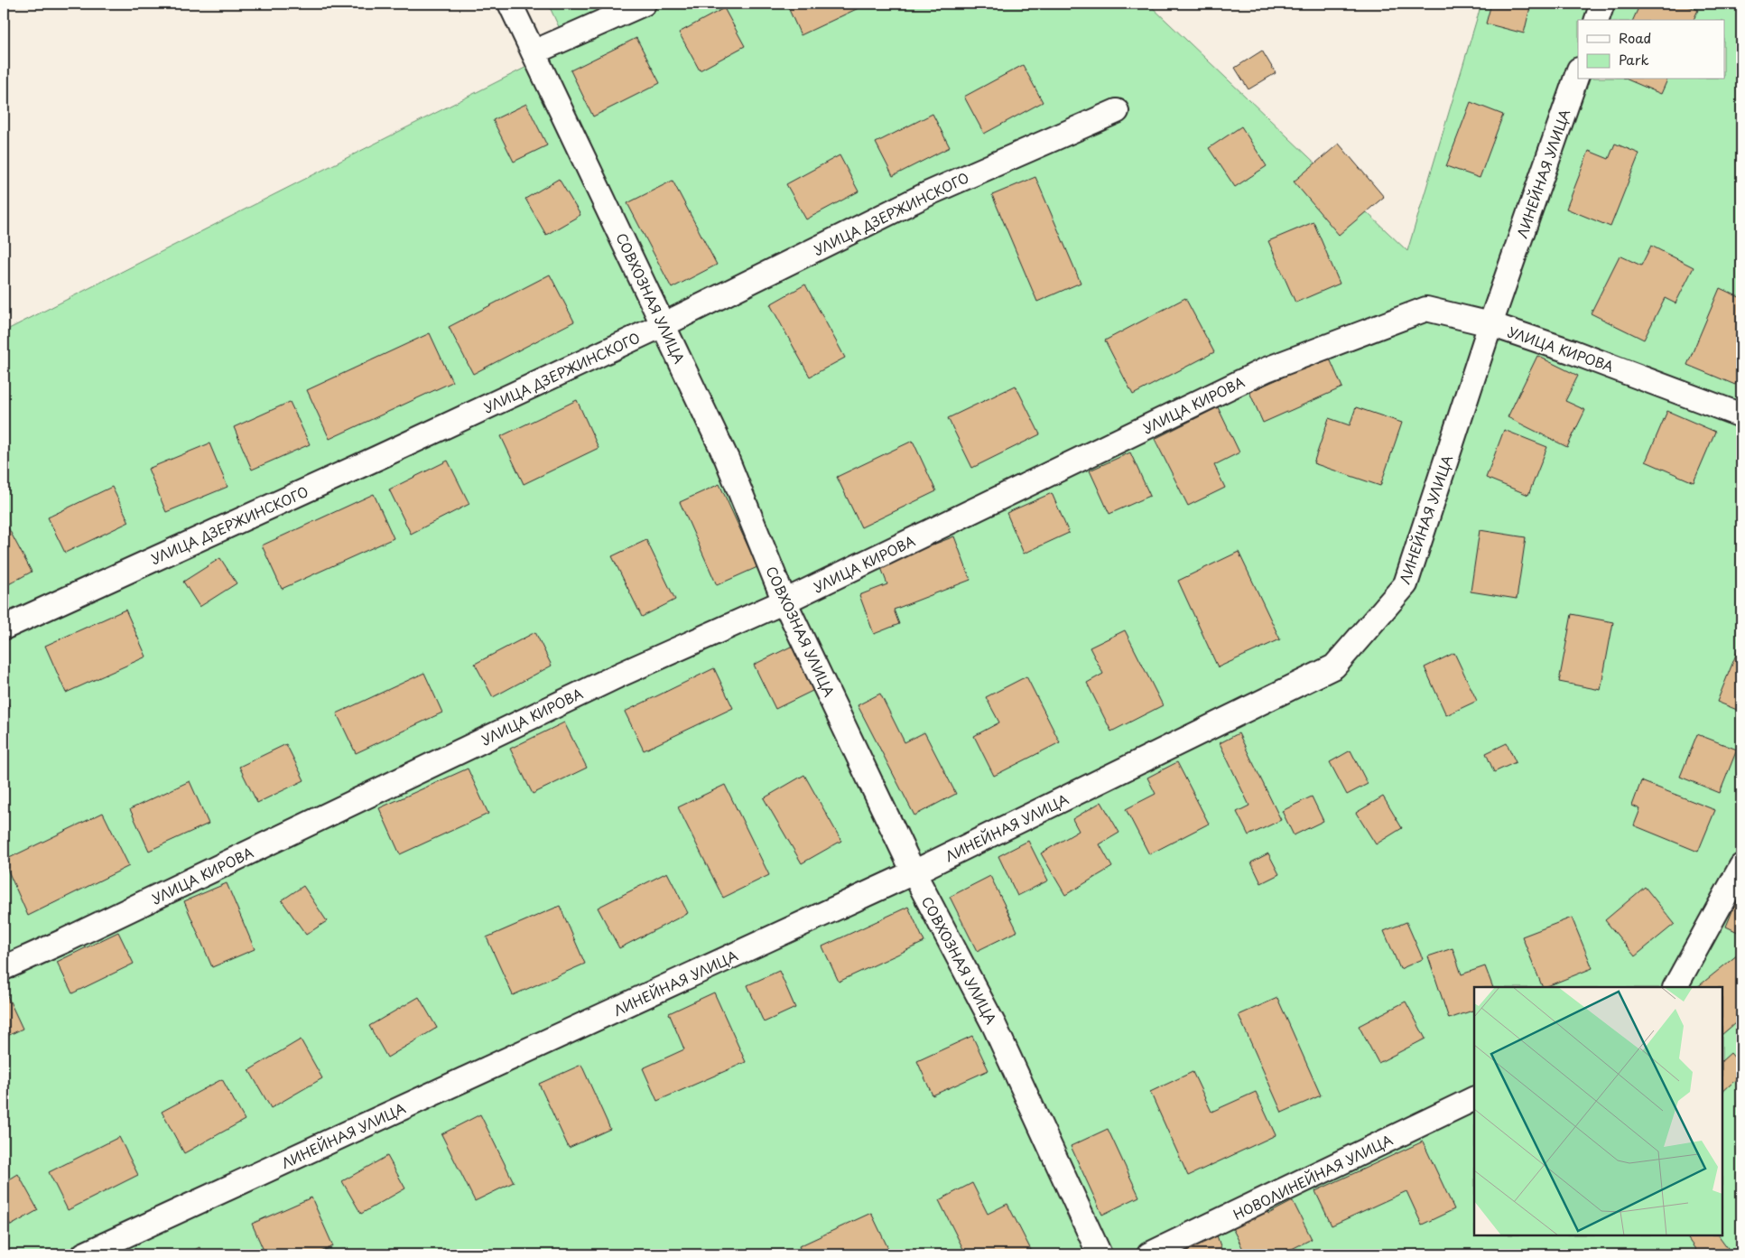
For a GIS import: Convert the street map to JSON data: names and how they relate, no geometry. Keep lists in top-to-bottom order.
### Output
{
  "streets": {
    "street": [
      "ЛИНЕЙНАЯ УЛИЦА",
      "УЛИЦА ДЗЕРЖИНСКОГО",
      "СОВХОЗНАЯ УЛИЦА",
      "УЛИЦА КИРОВА",
      "НОВОЛИНЕЙНАЯ УЛИЦА"
    ]
  },
  "crossings": [
    ["ЛИНЕЙНАЯ УЛИЦА", "СОВХОЗНАЯ УЛИЦА"],
    ["ЛИНЕЙНАЯ УЛИЦА", "УЛИЦА КИРОВА"],
    ["УЛИЦА ДЗЕРЖИНСКОГО", "СОВХОЗНАЯ УЛИЦА"],
    ["СОВХОЗНАЯ УЛИЦА", "УЛИЦА КИРОВА"]
  ],
  "legend": ["Road", "Park"]
}
